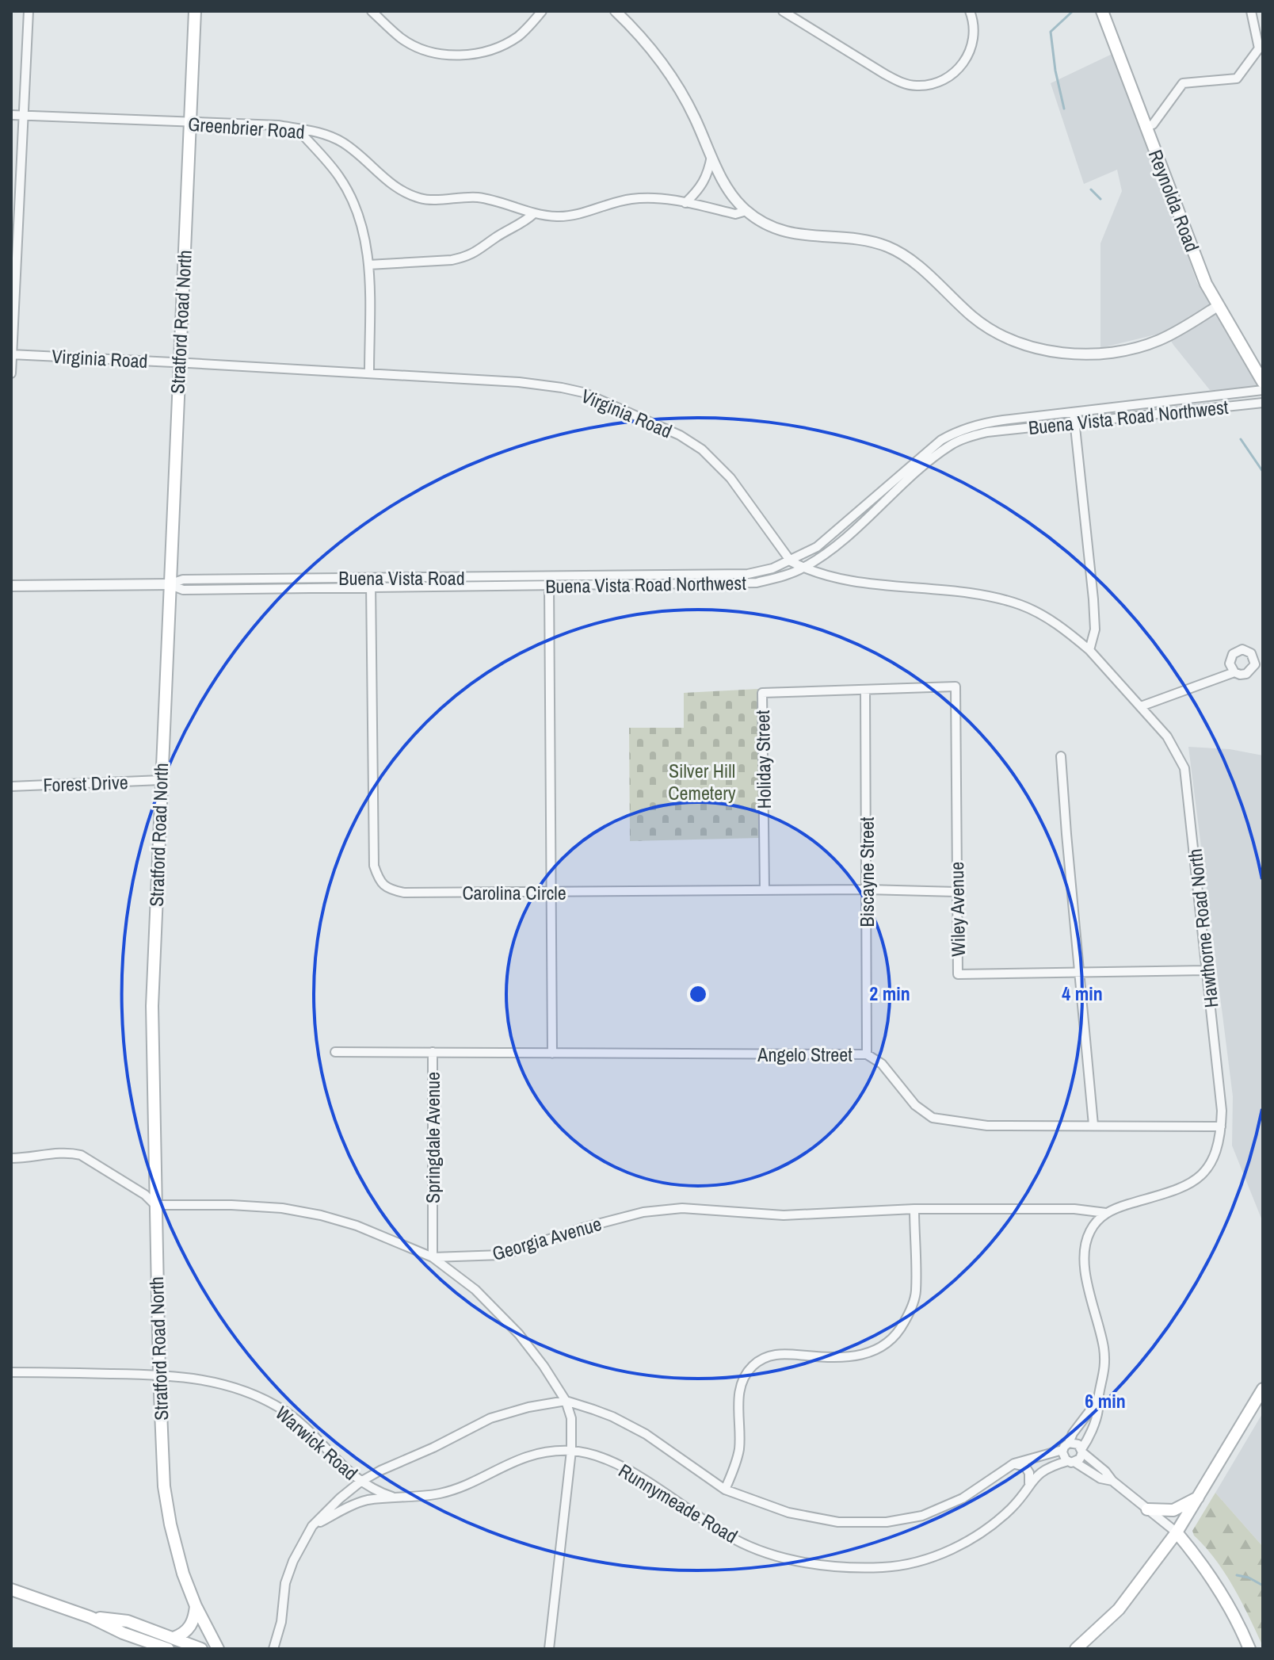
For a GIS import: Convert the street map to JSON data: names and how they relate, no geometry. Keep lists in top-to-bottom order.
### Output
{
  "streets": {
    "main road": ["Reynolda Road", "Stratford Road North"],
    "street": [
      "Greenbrier Road",
      "Virginia Road",
      "Buena Vista Road Northwest",
      "Buena Vista Road",
      "Holiday Street",
      "Forest Drive",
      "Biscayne Street",
      "Carolina Circle",
      "Wiley Avenue",
      "Hawthorne Road North",
      "Angelo Street",
      "Springdale Avenue",
      "Georgia Avenue",
      "Warwick Road",
      "Runnymeade Road"
    ]
  },
  "crossings": [
    ["Greenbrier Road", "Stratford Road North"],
    ["Stratford Road North", "Virginia Road"],
    ["Stratford Road North", "Buena Vista Road"],
    ["Stratford Road North", "Forest Drive"],
    ["Stratford Road North", "Georgia Avenue"],
    ["Stratford Road North", "Warwick Road"],
    ["Virginia Road", "Buena Vista Road Northwest"],
    ["Virginia Road", "Buena Vista Road"],
    ["Virginia Road", "Hawthorne Road North"],
    ["Buena Vista Road Northwest", "Buena Vista Road"],
    ["Buena Vista Road", "Carolina Circle"],
    ["Holiday Street", "Biscayne Street"],
    ["Holiday Street", "Carolina Circle"],
    ["Holiday Street", "Wiley Avenue"],
    ["Biscayne Street", "Carolina Circle"],
    ["Biscayne Street", "Wiley Avenue"],
    ["Biscayne Street", "Angelo Street"],
    ["Carolina Circle", "Wiley Avenue"],
    ["Wiley Avenue", "Hawthorne Road North"],
    ["Hawthorne Road North", "Angelo Street"],
    ["Hawthorne Road North", "Georgia Avenue"],
    ["Angelo Street", "Springdale Avenue"],
    ["Springdale Avenue", "Georgia Avenue"],
    ["Warwick Road", "Runnymeade Road"]
  ],
  "parks": ["Silver Hill Cemetery"],
  "rings": ["2 min", "4 min", "6 min"]
}
